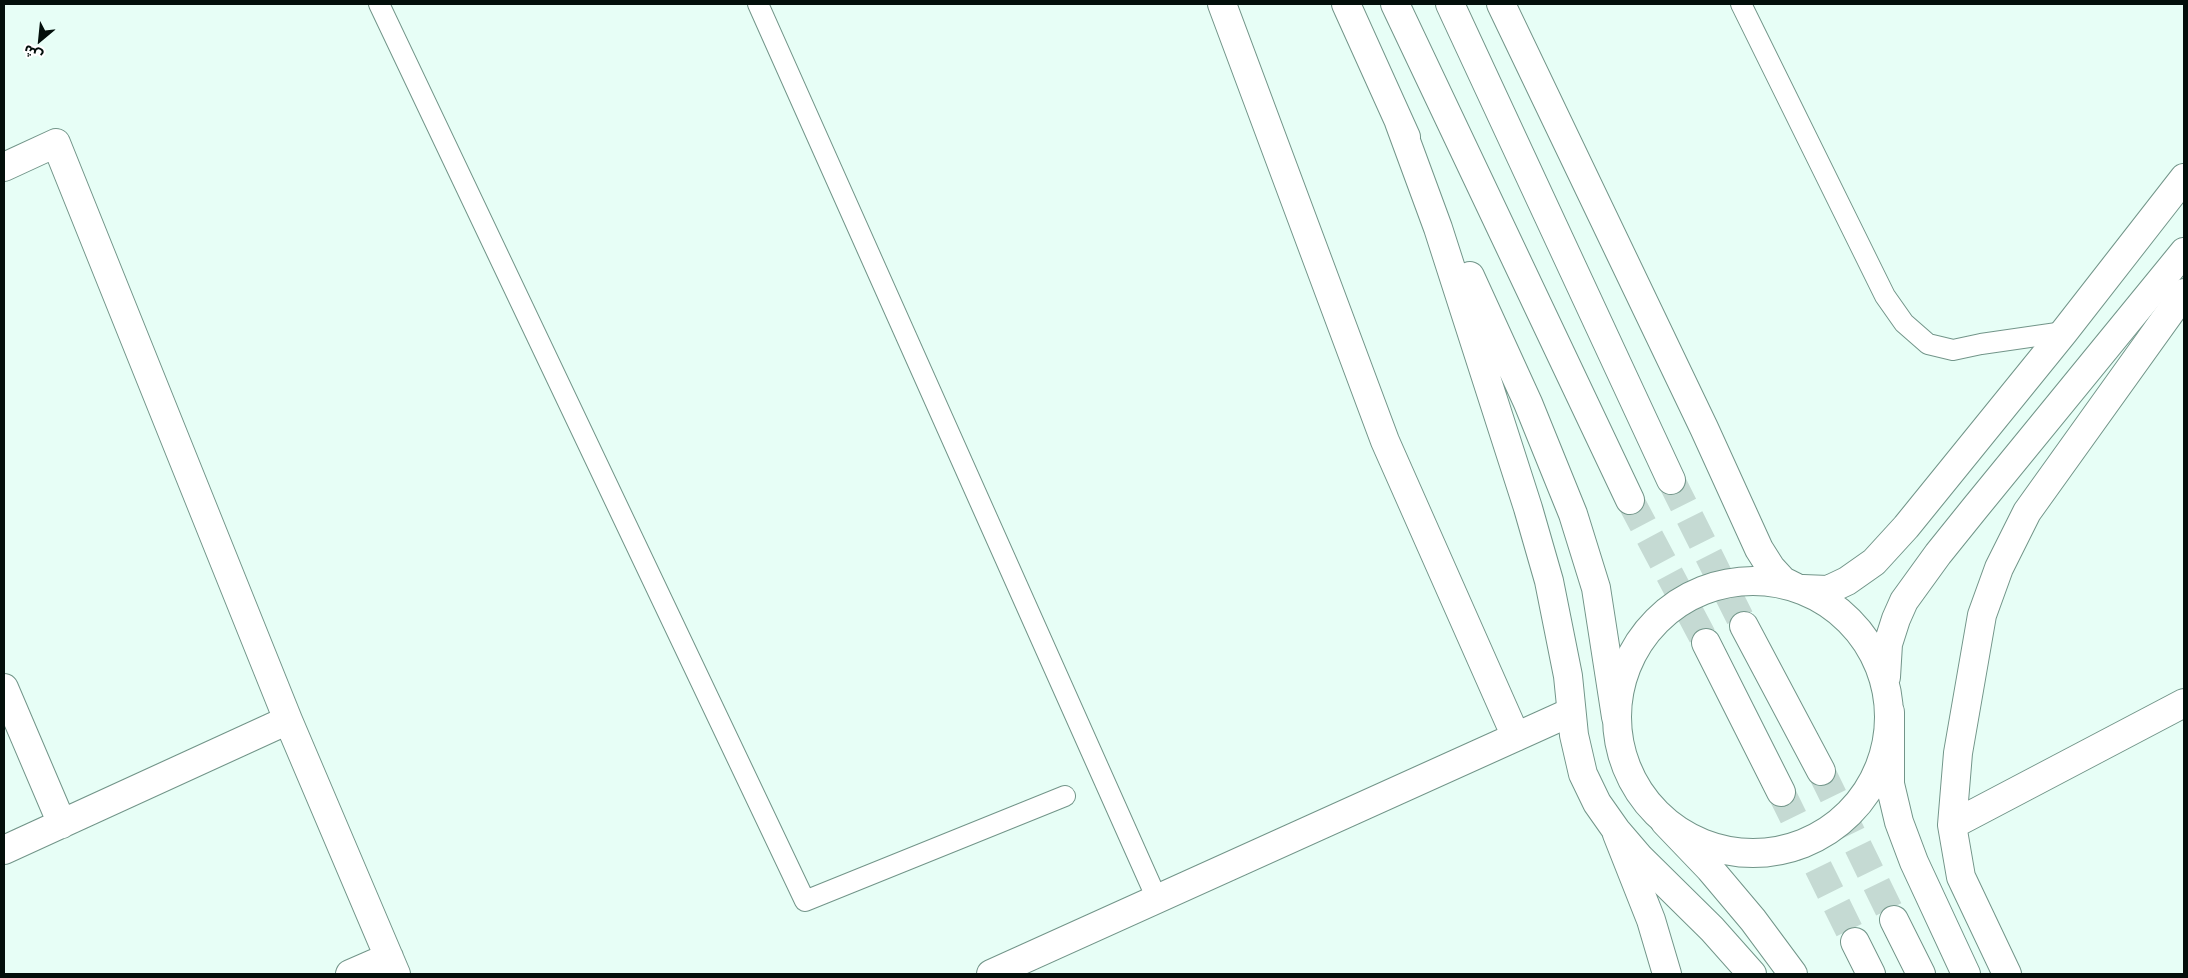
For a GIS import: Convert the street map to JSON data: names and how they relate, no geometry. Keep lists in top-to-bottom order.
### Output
{
  "north": "bottom left"
}
